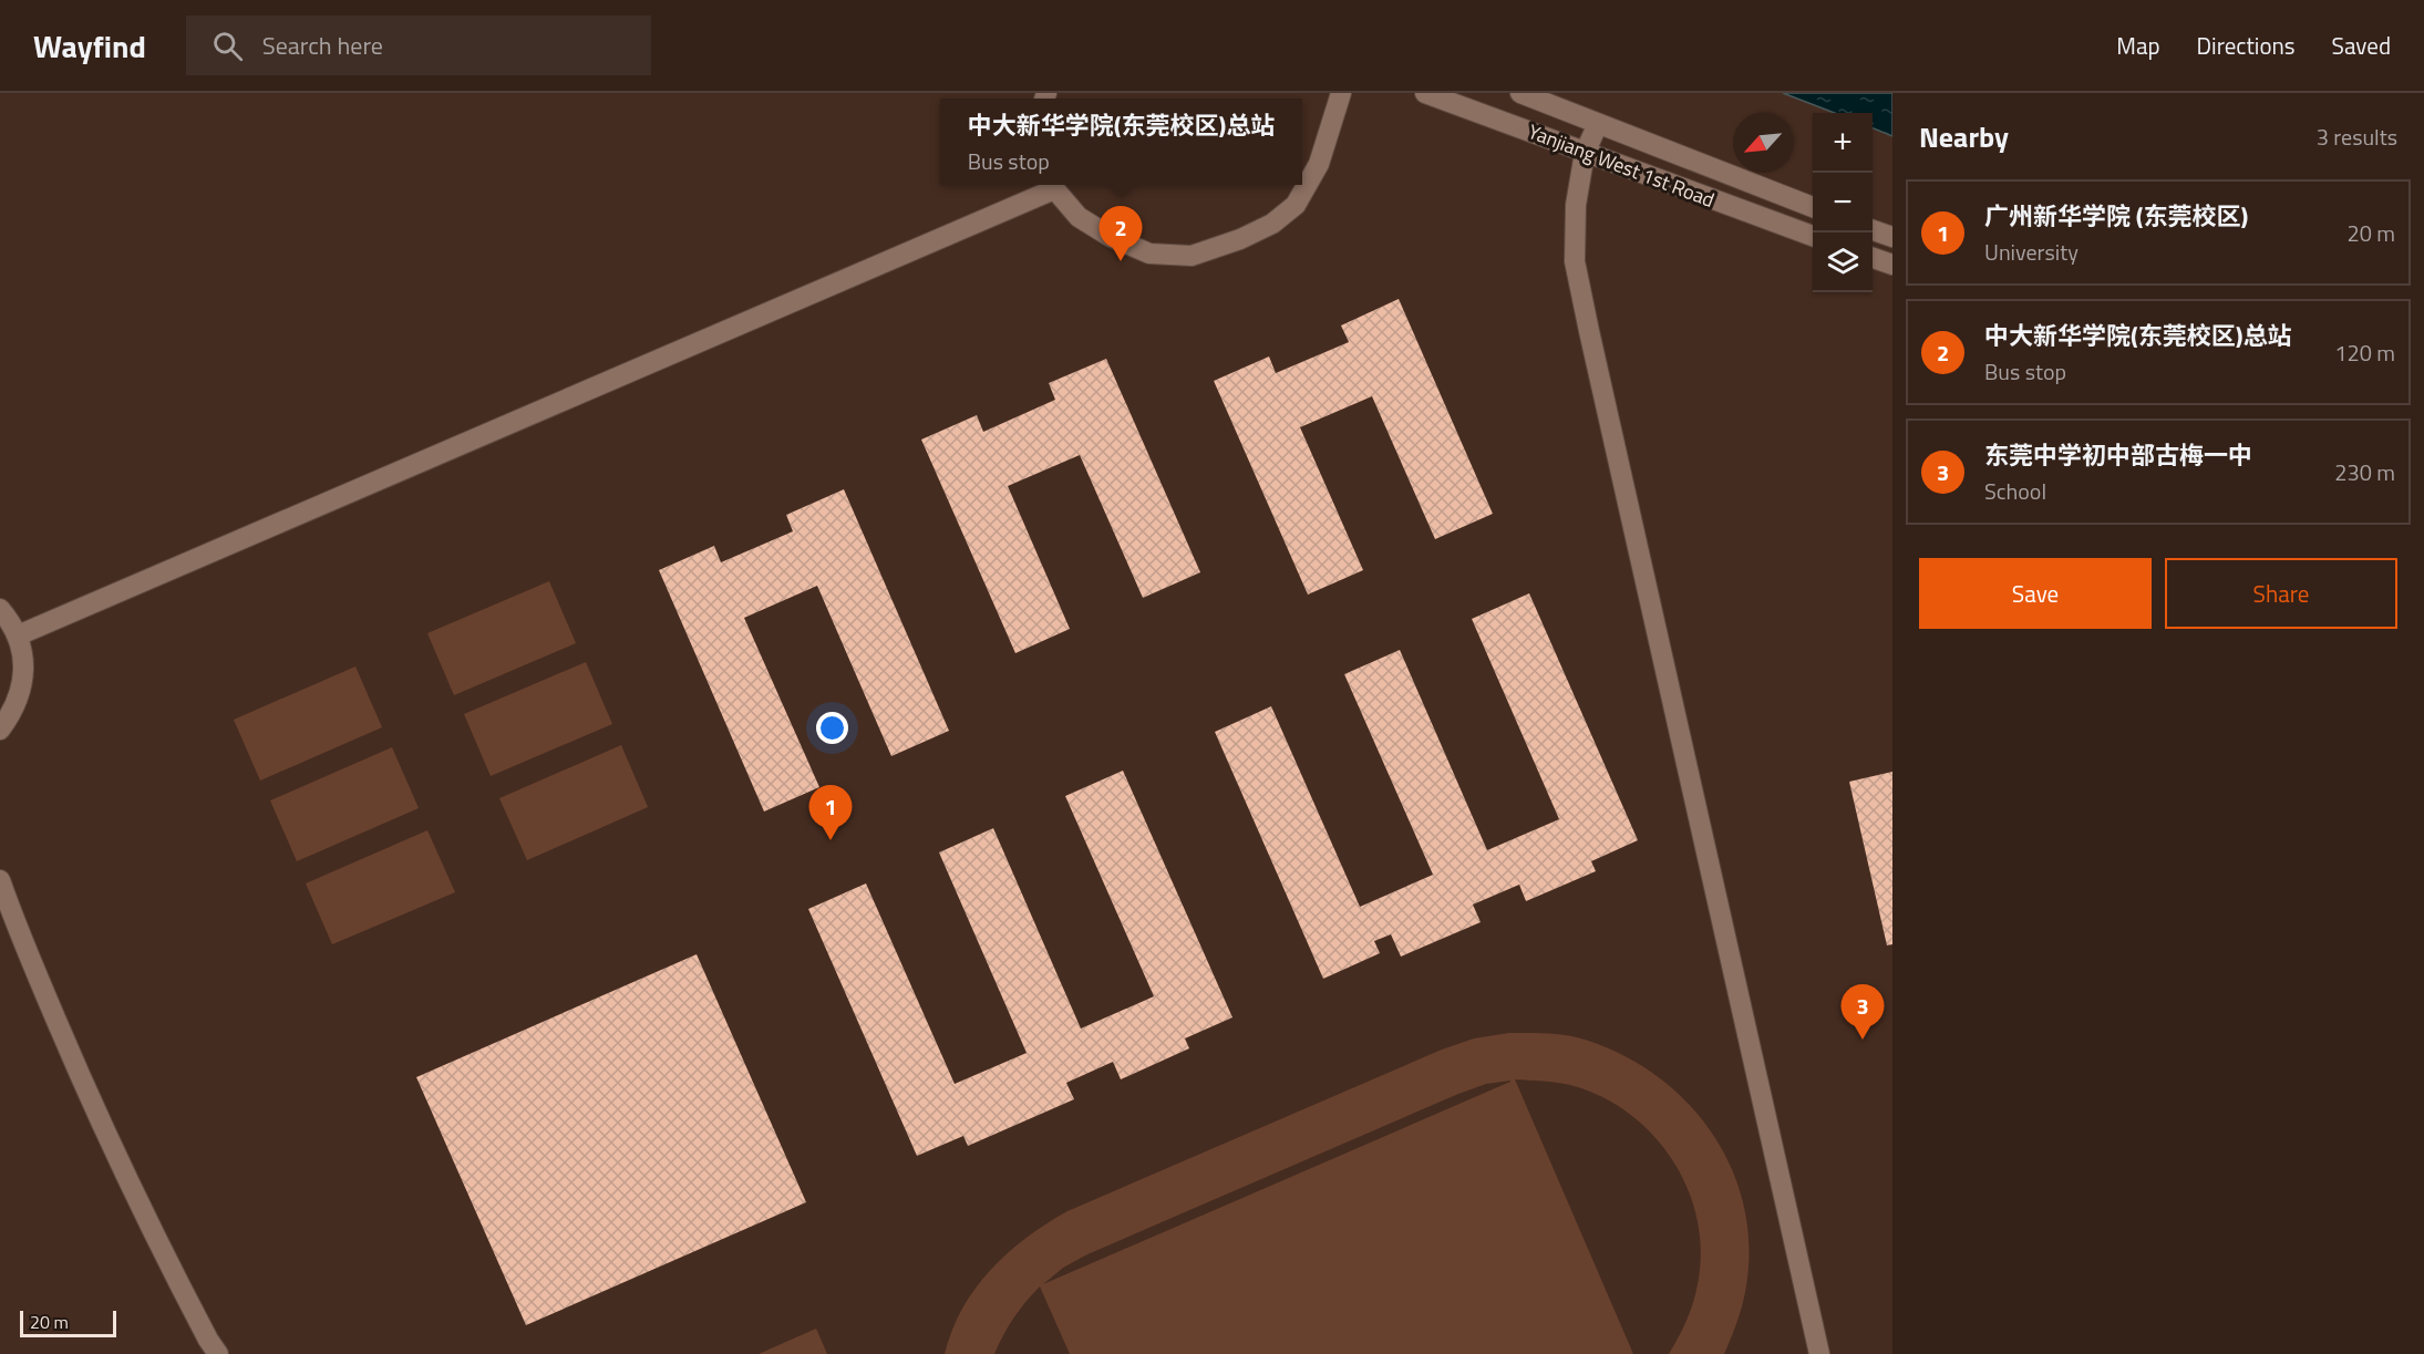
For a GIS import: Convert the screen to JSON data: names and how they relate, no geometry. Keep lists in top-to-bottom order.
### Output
{
  "streets": {
    "street": ["Yanjiang West 1st Road"]
  },
  "scale_bar": "20 m",
  "north": "bottom left",
  "page": {
    "header": "Wayfind",
    "search": "Search here",
    "nav": ["Map", "Directions", "Saved"],
    "heading": ["Nearby", "3 results"],
    "popup": ["中大新华学院(东莞校区)总站", "Bus stop"],
    "map_buttons": ["+", "−"],
    "list": [
      {
        "mark": "1",
        "name": "广州新华学院 (东莞校区)",
        "note": "University",
        "value": "20 m"
      },
      {
        "mark": "2",
        "name": "中大新华学院(东莞校区)总站",
        "note": "Bus stop",
        "value": "120 m"
      },
      {
        "mark": "3",
        "name": "东莞中学初中部古梅一中",
        "note": "School",
        "value": "230 m"
      }
    ],
    "pins": ["2", "1", "3"],
    "buttons": ["Save", "Share"],
    "scale": "20 m"
  }
}
